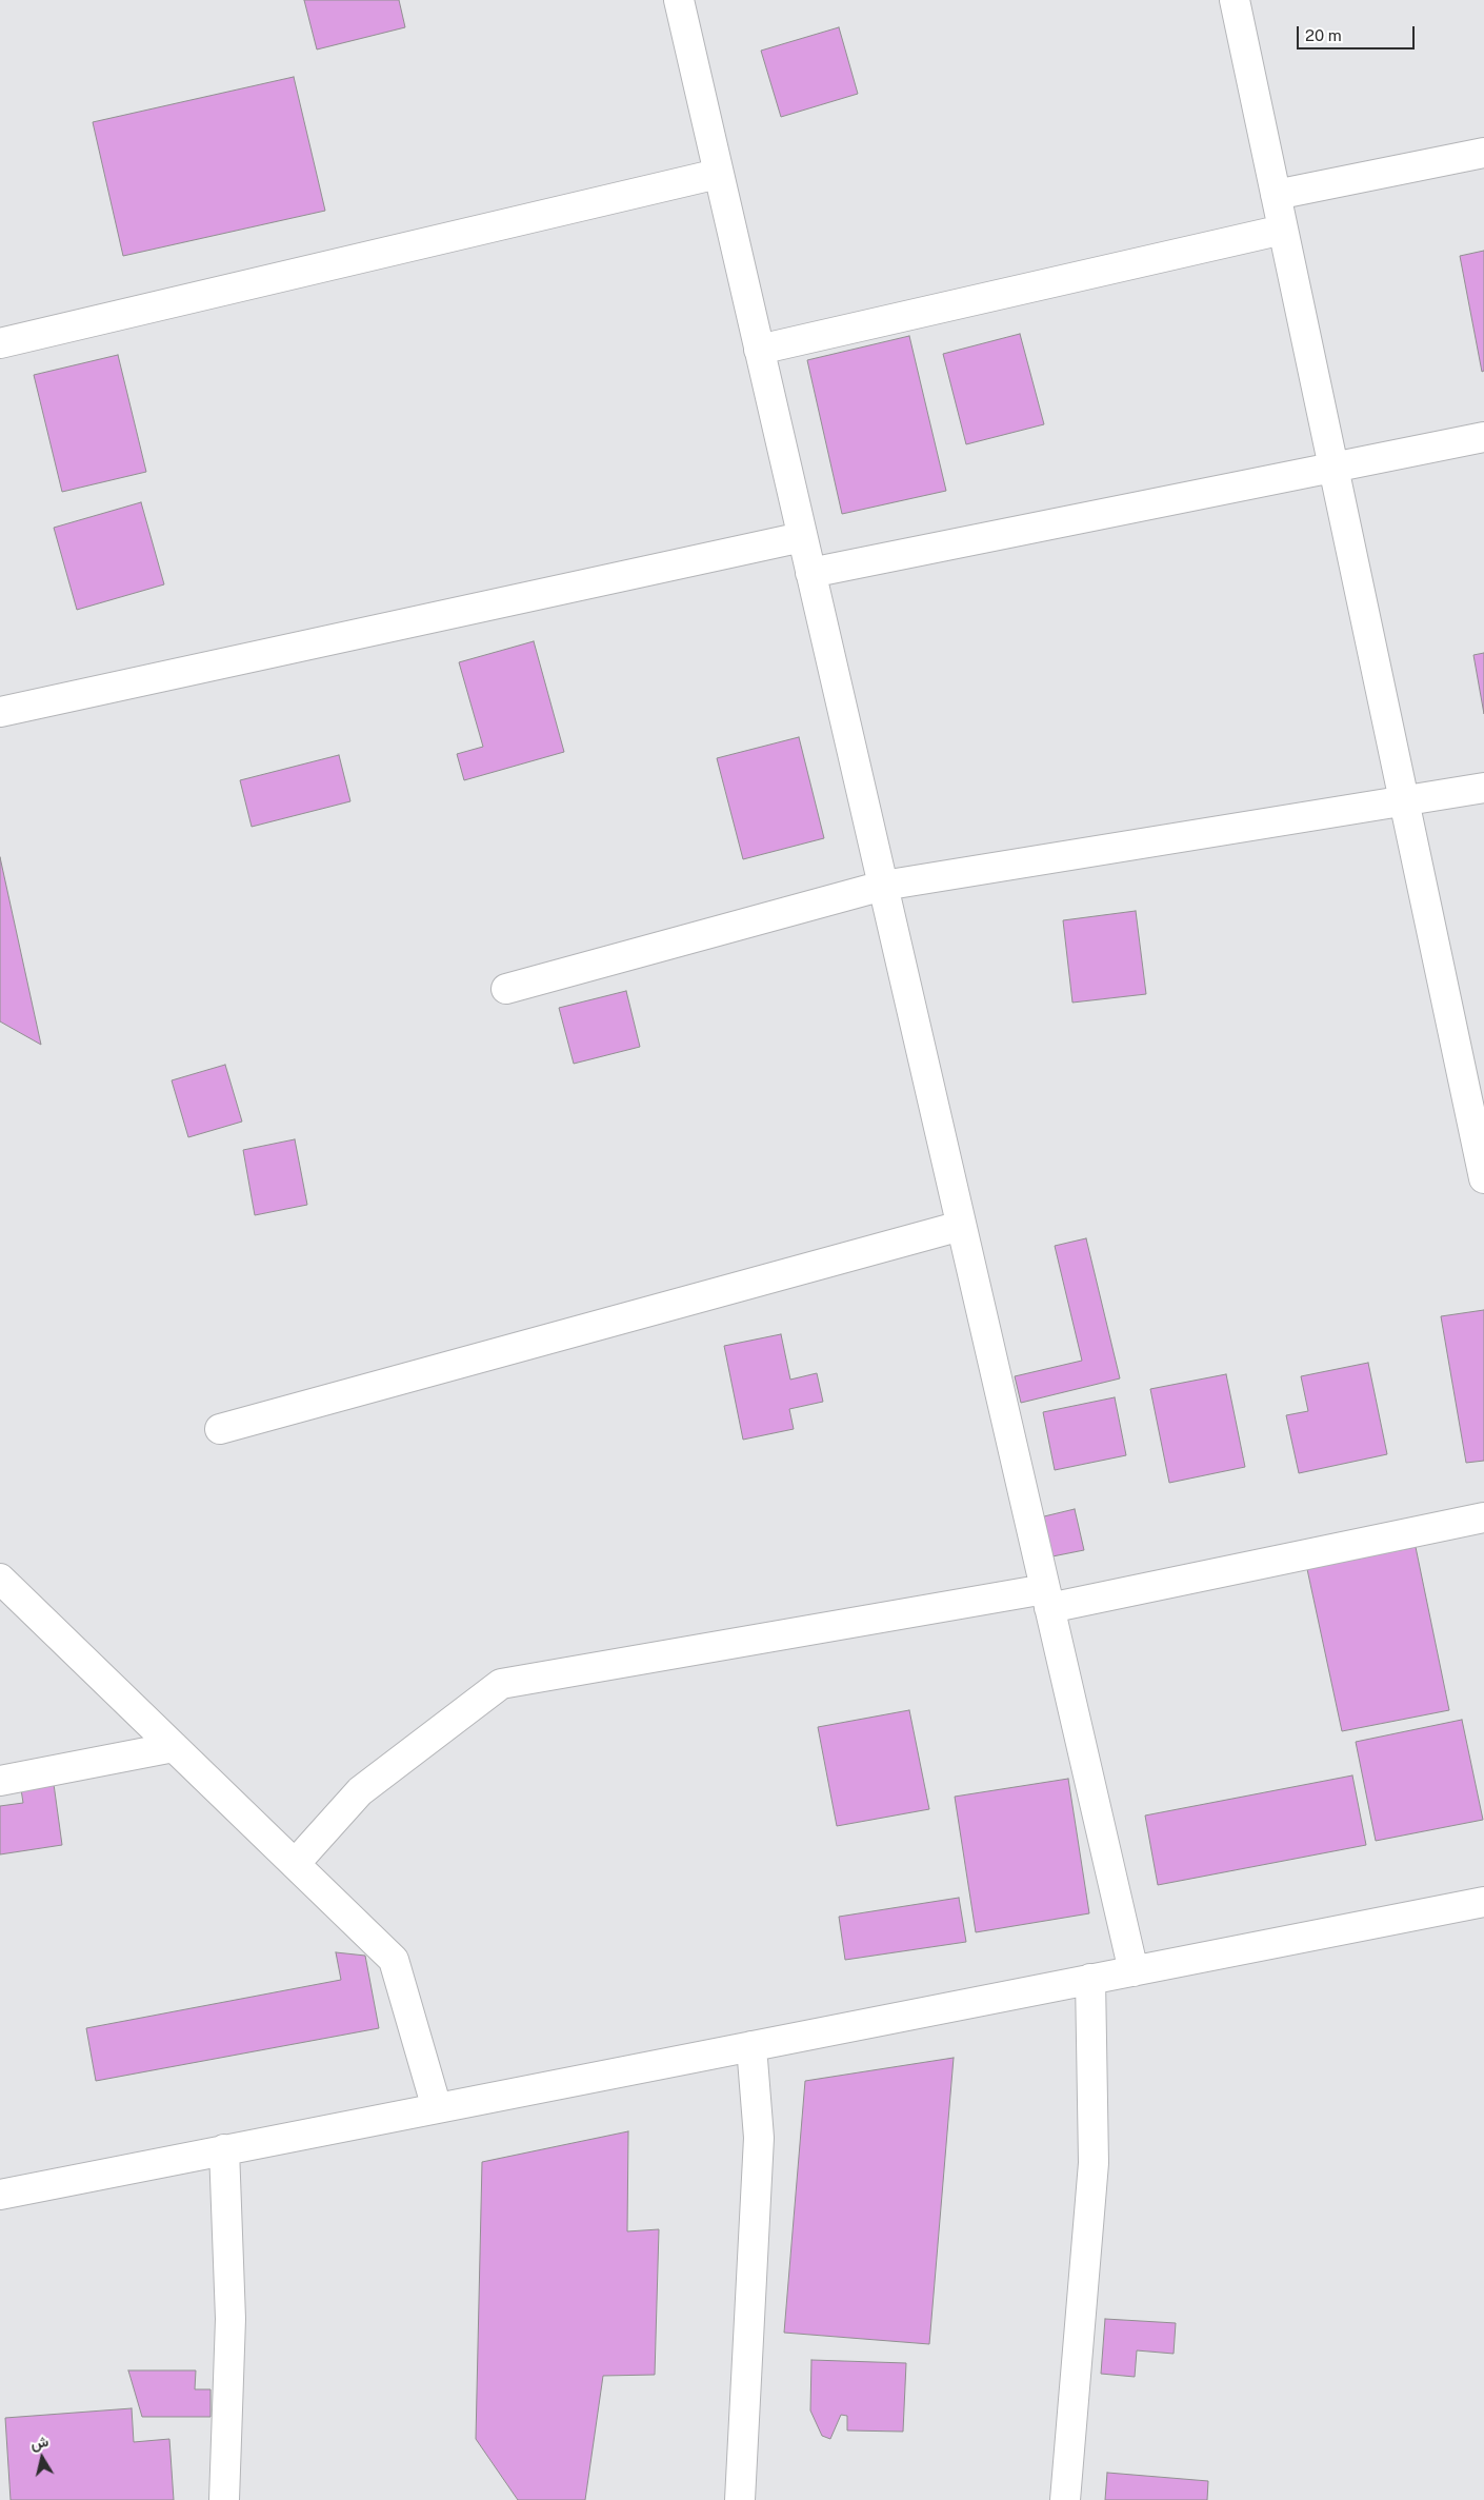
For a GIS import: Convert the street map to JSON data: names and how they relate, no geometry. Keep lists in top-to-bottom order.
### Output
{
  "scale_bar": "20 m",
  "north": "top"
}
